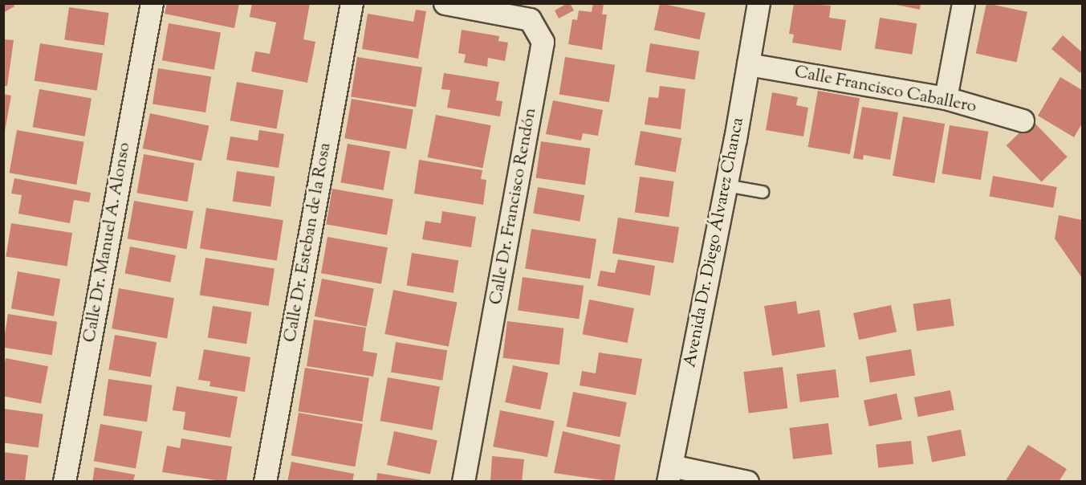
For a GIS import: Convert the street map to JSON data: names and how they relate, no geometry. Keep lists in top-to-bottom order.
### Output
{
  "streets": {
    "street": [
      "Calle Francisco Caballero",
      "Calle Dr. Francisco Rendón",
      "Calle Dr. Manuel A. Alonso",
      "Calle Dr. Esteban de la Rosa",
      "Avenida Dr. Diego Álvarez Chanca"
    ]
  },
  "crossings": [
    ["Calle Francisco Caballero", "Avenida Dr. Diego Álvarez Chanca"]
  ]
}
